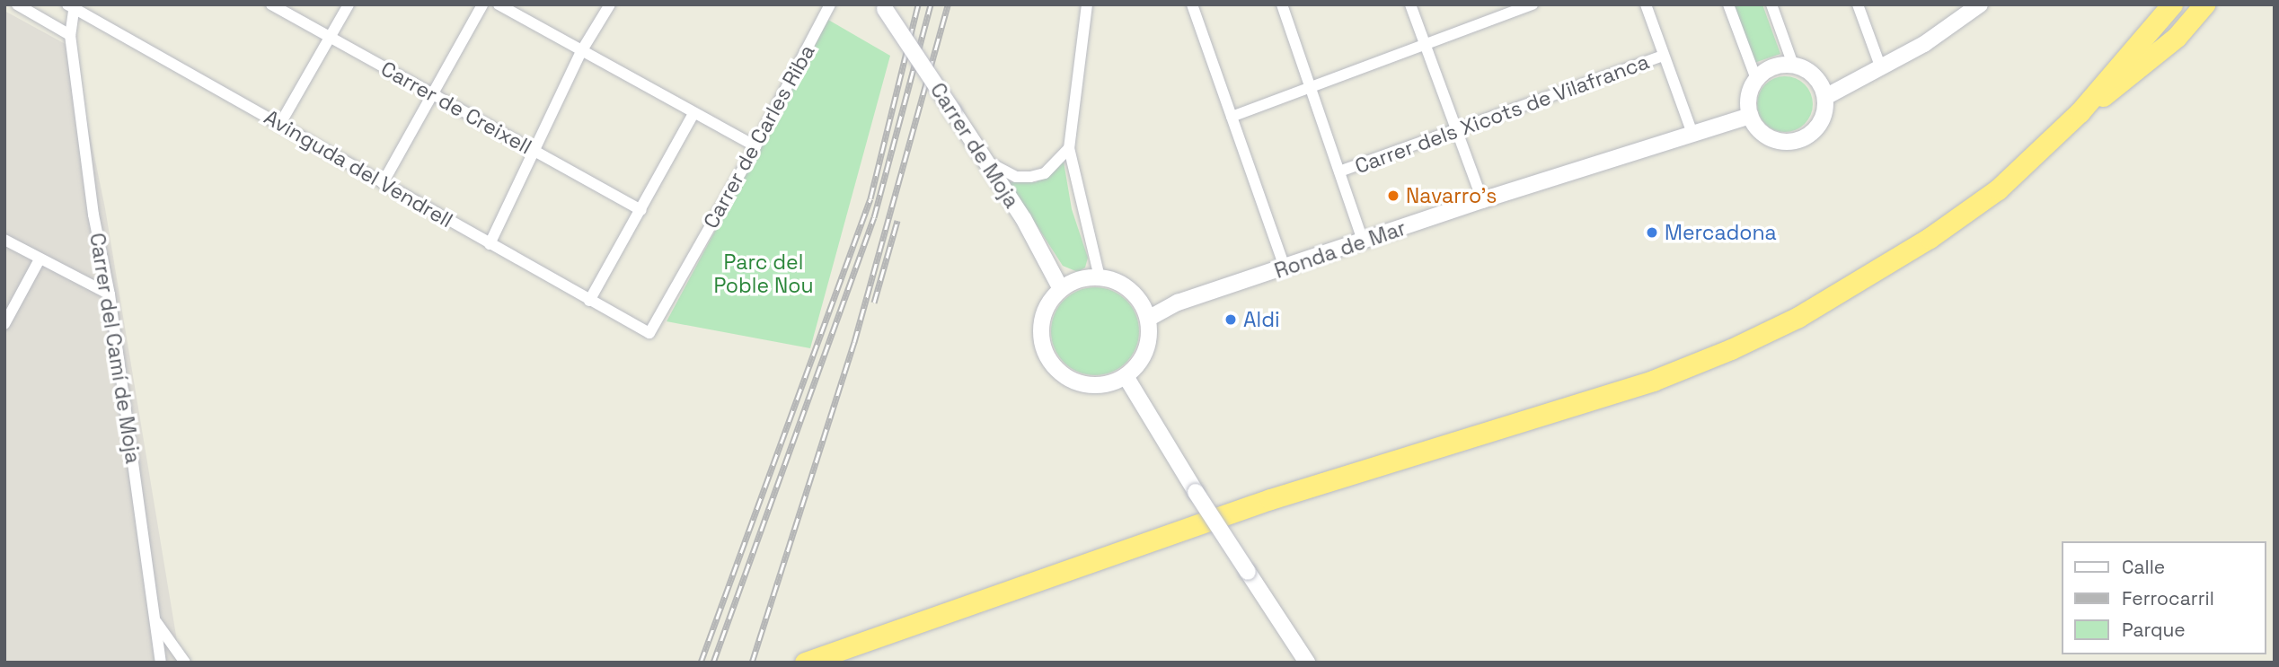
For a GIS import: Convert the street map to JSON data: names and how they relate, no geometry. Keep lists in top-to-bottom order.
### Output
{
  "streets": {
    "street": [
      "Carrer de Creixell",
      "Carrer dels Xicots de Vilafranca",
      "Carrer de Carles Riba",
      "Carrer de Moja",
      "Avinguda del Vendrell",
      "Ronda de Mar",
      "Carrer del Camí de Moja"
    ]
  },
  "crossings": [
    ["Carrer de Carles Riba", "Avinguda del Vendrell"],
    ["Carrer de Moja", "Ronda de Mar"],
    ["Avinguda del Vendrell", "Carrer del Camí de Moja"]
  ],
  "parks": ["Parc del Poble Nou"],
  "places": ["Navarro's", "Mercadona", "Aldi"],
  "legend": ["Calle", "Ferrocarril", "Parque"]
}
